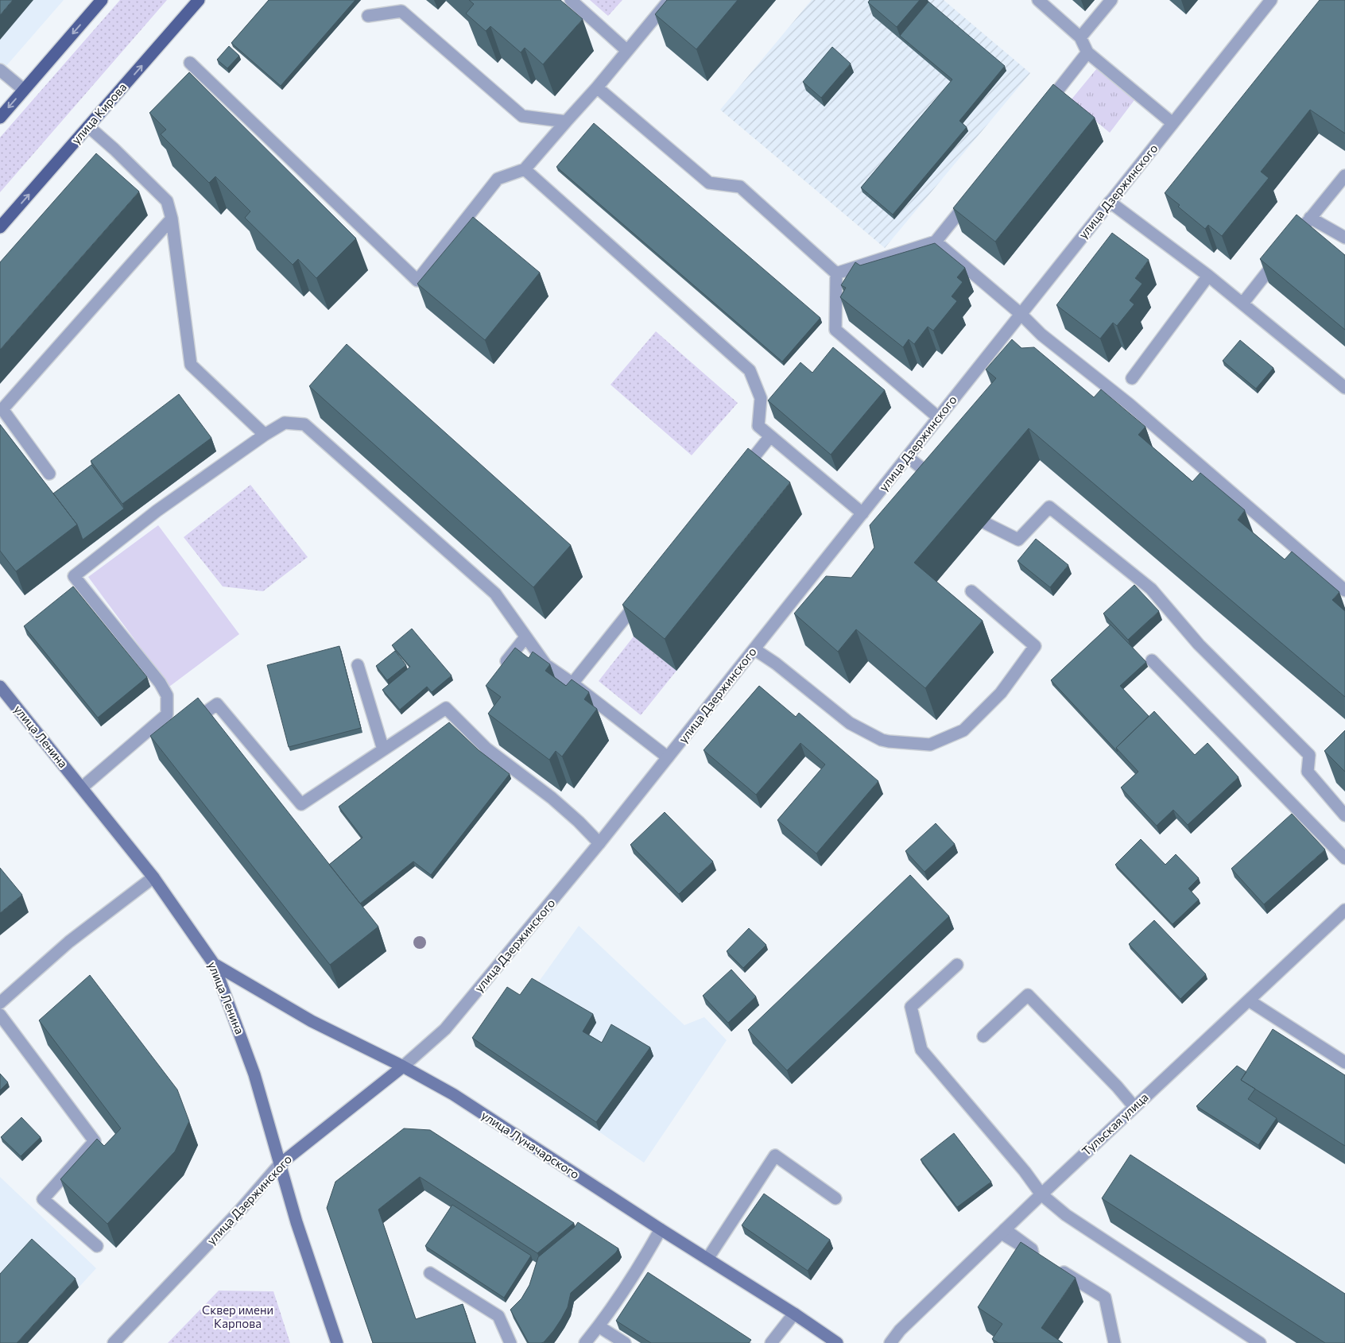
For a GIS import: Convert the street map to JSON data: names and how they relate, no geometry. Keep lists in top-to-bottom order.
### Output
{
  "streets": {
    "main road": [
      "улица Кирова",
      "улица Дзержинского",
      "улица Ленина",
      "улица Луначарского"
    ],
    "street": ["Тульская улица"]
  },
  "crossings": [
    ["улица Дзержинского", "улица Ленина"],
    ["улица Дзержинского", "улица Луначарского"],
    ["улица Ленина", "улица Луначарского"]
  ],
  "parks": ["Сквер имени Карпова"]
}
